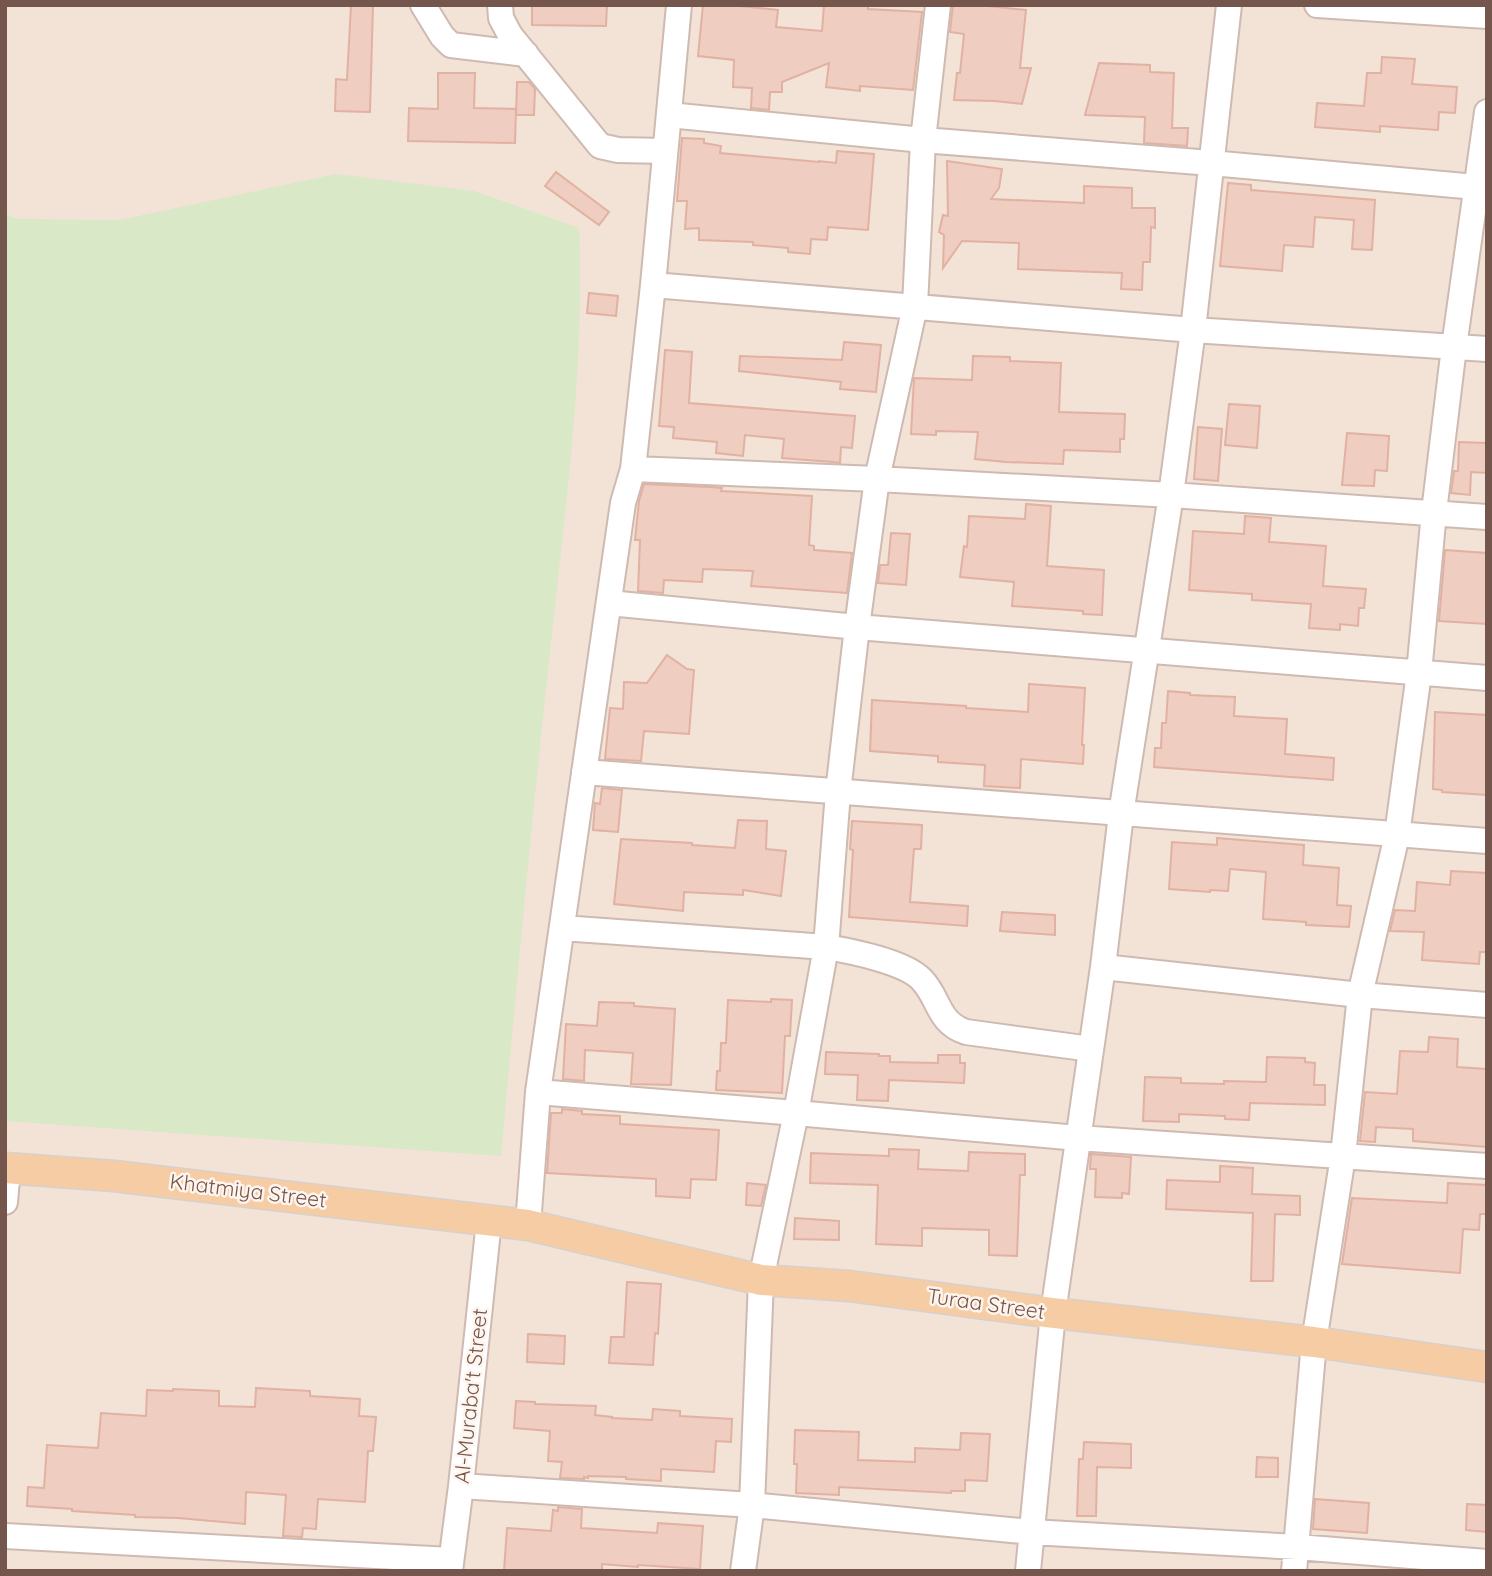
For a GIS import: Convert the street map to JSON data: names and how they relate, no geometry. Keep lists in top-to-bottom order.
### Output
{
  "streets": {
    "main road": ["Khatmiya Street", "Turaa Street"],
    "street": ["Al-Muraba't Street"]
  },
  "crossings": [
    ["Khatmiya Street", "Turaa Street"],
    ["Khatmiya Street", "Al-Muraba't Street"],
    ["Turaa Street", "Al-Muraba't Street"]
  ]
}
